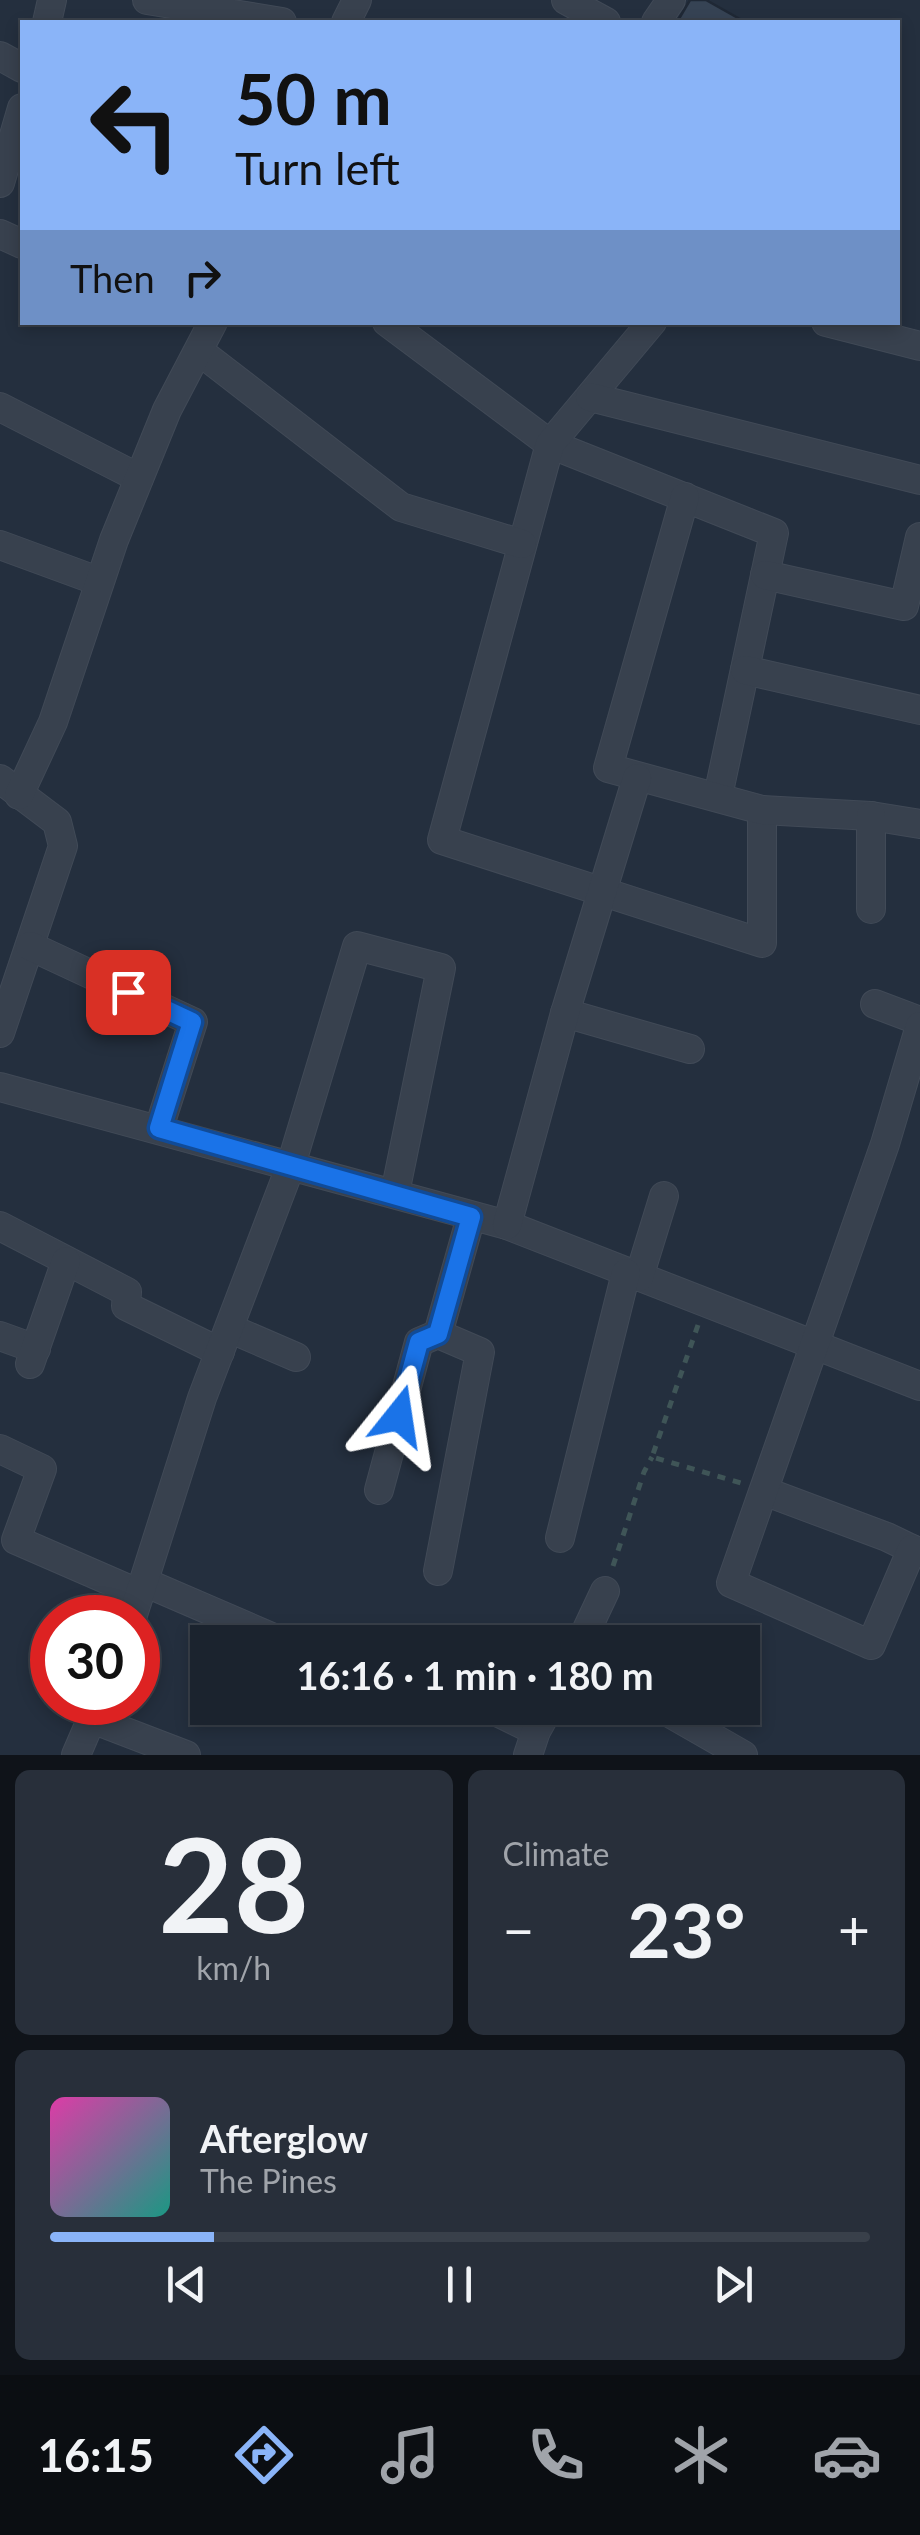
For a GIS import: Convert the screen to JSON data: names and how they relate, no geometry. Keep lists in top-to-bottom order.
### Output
{
  "page": {
    "turn": ["50 m", "Turn left"],
    "then": "Then",
    "limit": "30",
    "trip": "16:16 · 1 min · 180 m",
    "tile": [
      ["28", "km/h"],
      "Climate"
    ],
    "heat": ["−", "23°", "+"],
    "song": ["Afterglow", "The Pines"],
    "tabs": "16:15"
  }
}
